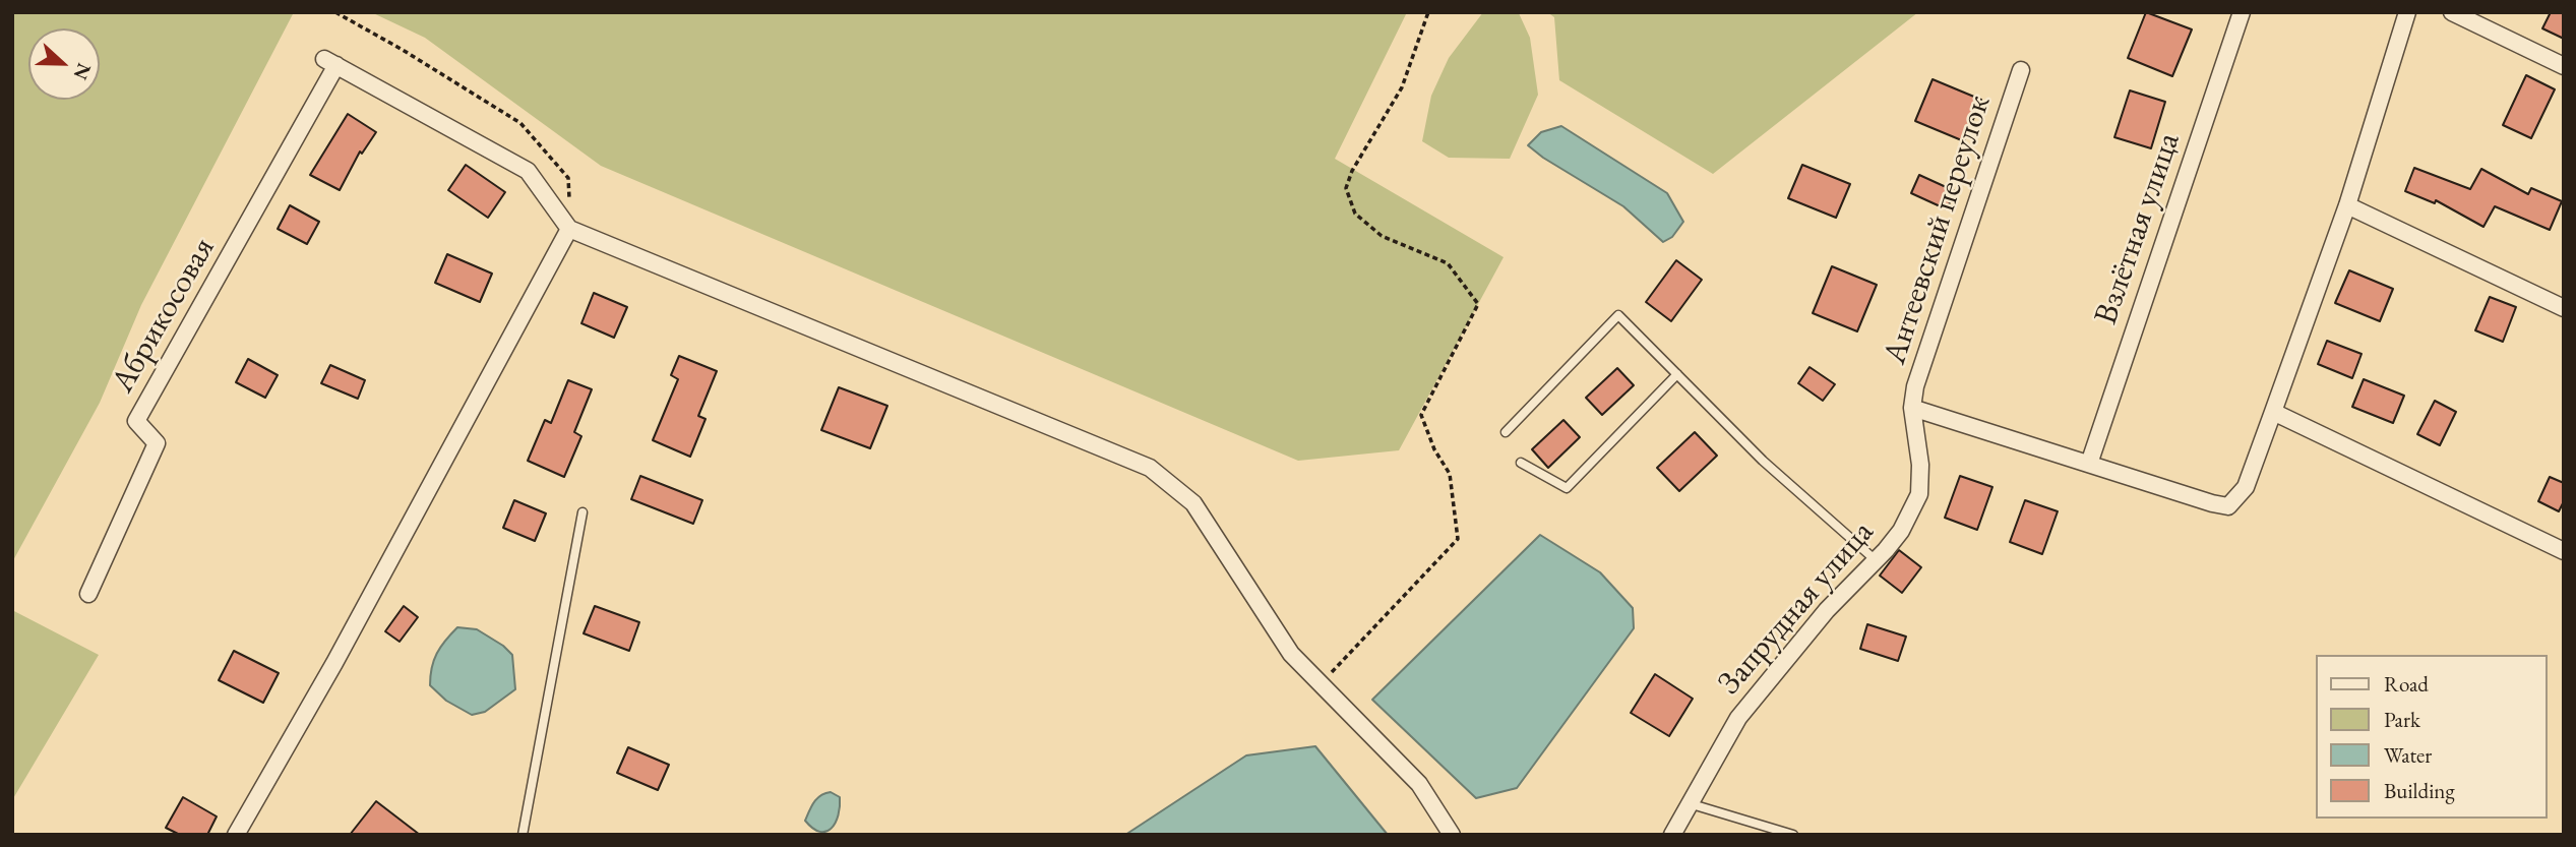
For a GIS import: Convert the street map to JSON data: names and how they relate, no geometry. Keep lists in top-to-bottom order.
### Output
{
  "streets": {
    "street": [
      "Взлётная улица",
      "Антеевский переулок",
      "Абрикосовая",
      "Запрудная улица"
    ]
  },
  "crossings": [
    ["Антеевский переулок", "Запрудная улица"]
  ],
  "legend": [
    "Road",
    "Park",
    "Water",
    "Building"
  ],
  "north": "right"
}
